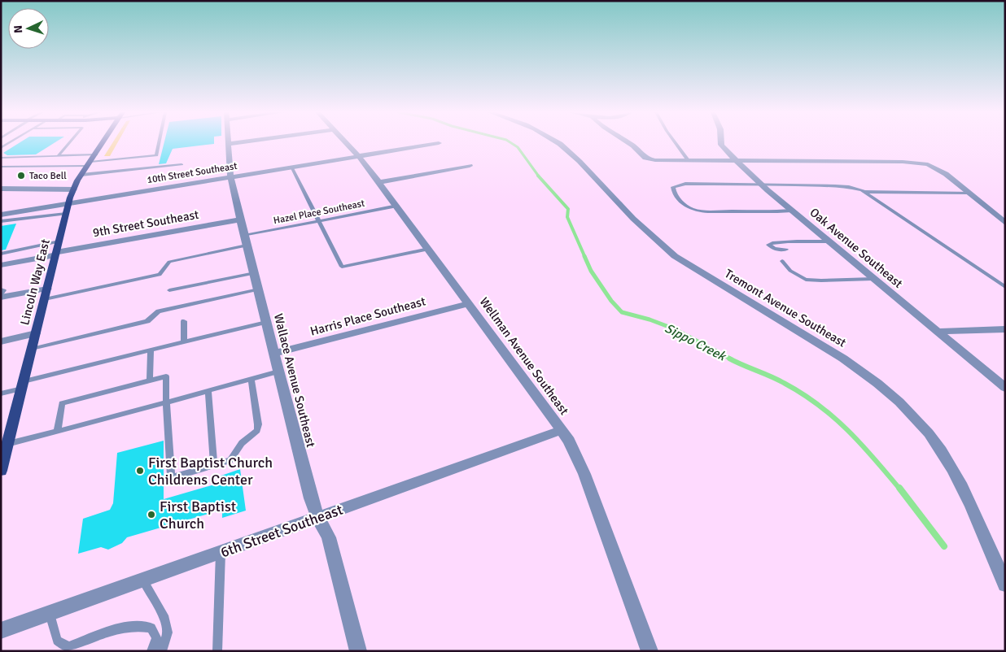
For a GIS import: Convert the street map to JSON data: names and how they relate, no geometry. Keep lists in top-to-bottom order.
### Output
{
  "streets": {
    "main road": ["Lincoln Way East"],
    "street": [
      "10th Street Southeast",
      "9th Street Southeast",
      "Oak Avenue Southeast",
      "Tremont Avenue Southeast",
      "Harris Place Southeast",
      "Wellman Avenue Southeast",
      "Wallace Avenue Southeast",
      "6th Street Southeast"
    ],
    "lane": ["Hazel Place Southeast"]
  },
  "crossings": [
    ["10th Street Southeast", "Lincoln Way East"],
    ["10th Street Southeast", "Wellman Avenue Southeast"],
    ["10th Street Southeast", "Wallace Avenue Southeast"],
    ["Hazel Place Southeast", "Lincoln Way East"],
    ["Hazel Place Southeast", "Wellman Avenue Southeast"],
    ["Hazel Place Southeast", "Wallace Avenue Southeast"],
    ["9th Street Southeast", "Lincoln Way East"],
    ["9th Street Southeast", "Wallace Avenue Southeast"],
    ["Harris Place Southeast", "Wellman Avenue Southeast"],
    ["Harris Place Southeast", "Wallace Avenue Southeast"],
    ["Wellman Avenue Southeast", "6th Street Southeast"],
    ["Wallace Avenue Southeast", "6th Street Southeast"]
  ],
  "water": ["Sippo Creek"],
  "places": ["Taco Bell", "First Baptist Church Childrens Center", "First Baptist Church"],
  "north": "left"
}
